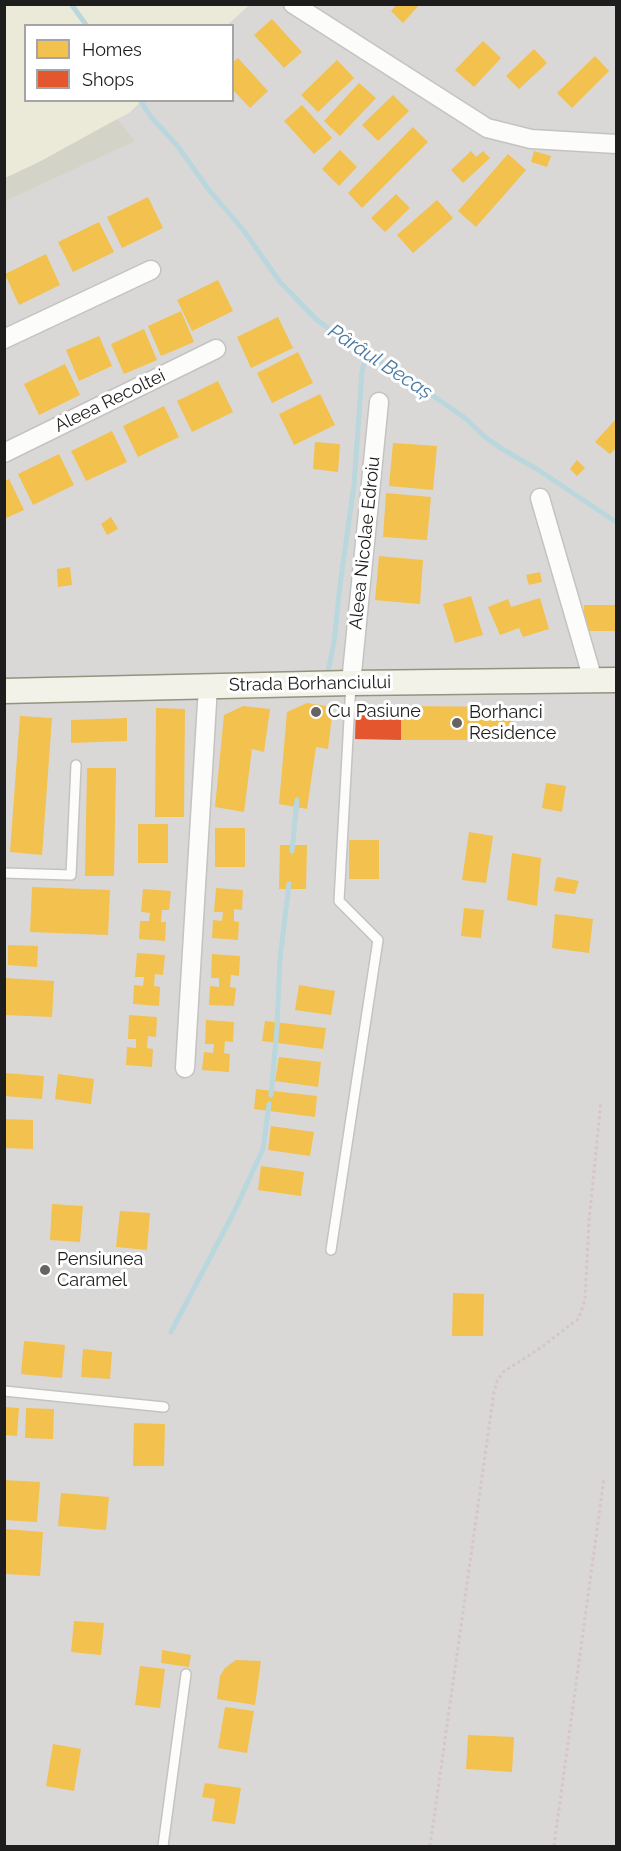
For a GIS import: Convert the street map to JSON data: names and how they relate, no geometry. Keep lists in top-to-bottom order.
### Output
{
  "streets": {
    "main road": ["Strada Borhanciului"],
    "street": ["Aleea Recoltei", "Aleea Nicolae Edroiu"]
  },
  "crossings": [
    ["Aleea Nicolae Edroiu", "Strada Borhanciului"]
  ],
  "water": ["Pârâul Becaș"],
  "places": ["Cu Pasiune", "Borhanci Residence", "Pensiunea Caramel"],
  "legend": ["Homes", "Shops"]
}
